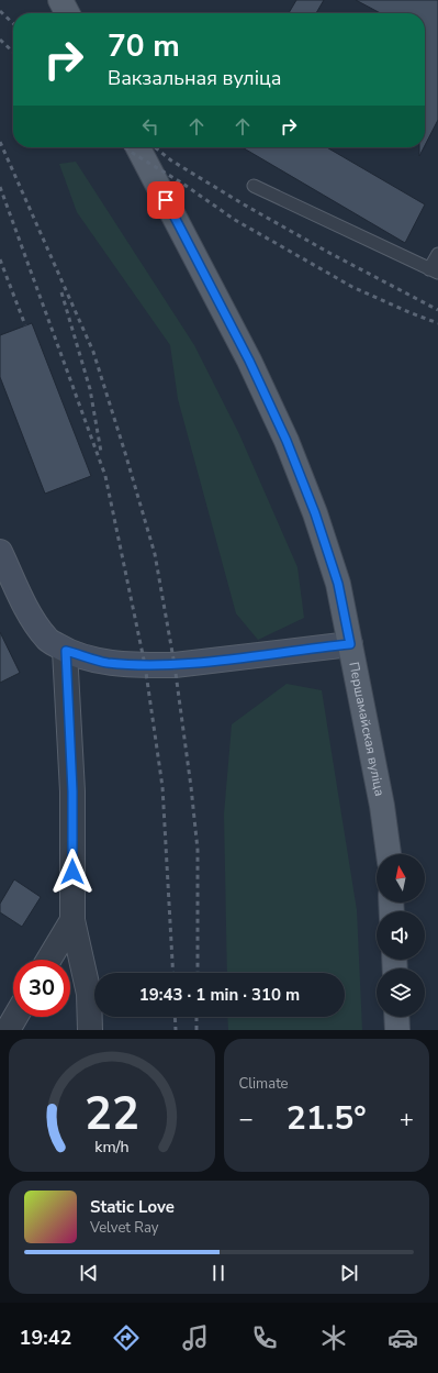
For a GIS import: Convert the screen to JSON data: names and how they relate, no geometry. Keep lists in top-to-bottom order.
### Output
{
  "streets": {
    "main road": ["Першамайская вуліца"]
  },
  "north": "top",
  "page": {
    "turn": ["70 m", "Вакзальная вуліца"],
    "limit": "30",
    "trip": "19:43 · 1 min · 310 m",
    "tile": "Climate",
    "heat": ["−", "21.5°", "+"],
    "song": ["Static Love", "Velvet Ray"],
    "tabs": "19:42",
    "gauge": ["22", "km/h"]
  }
}
